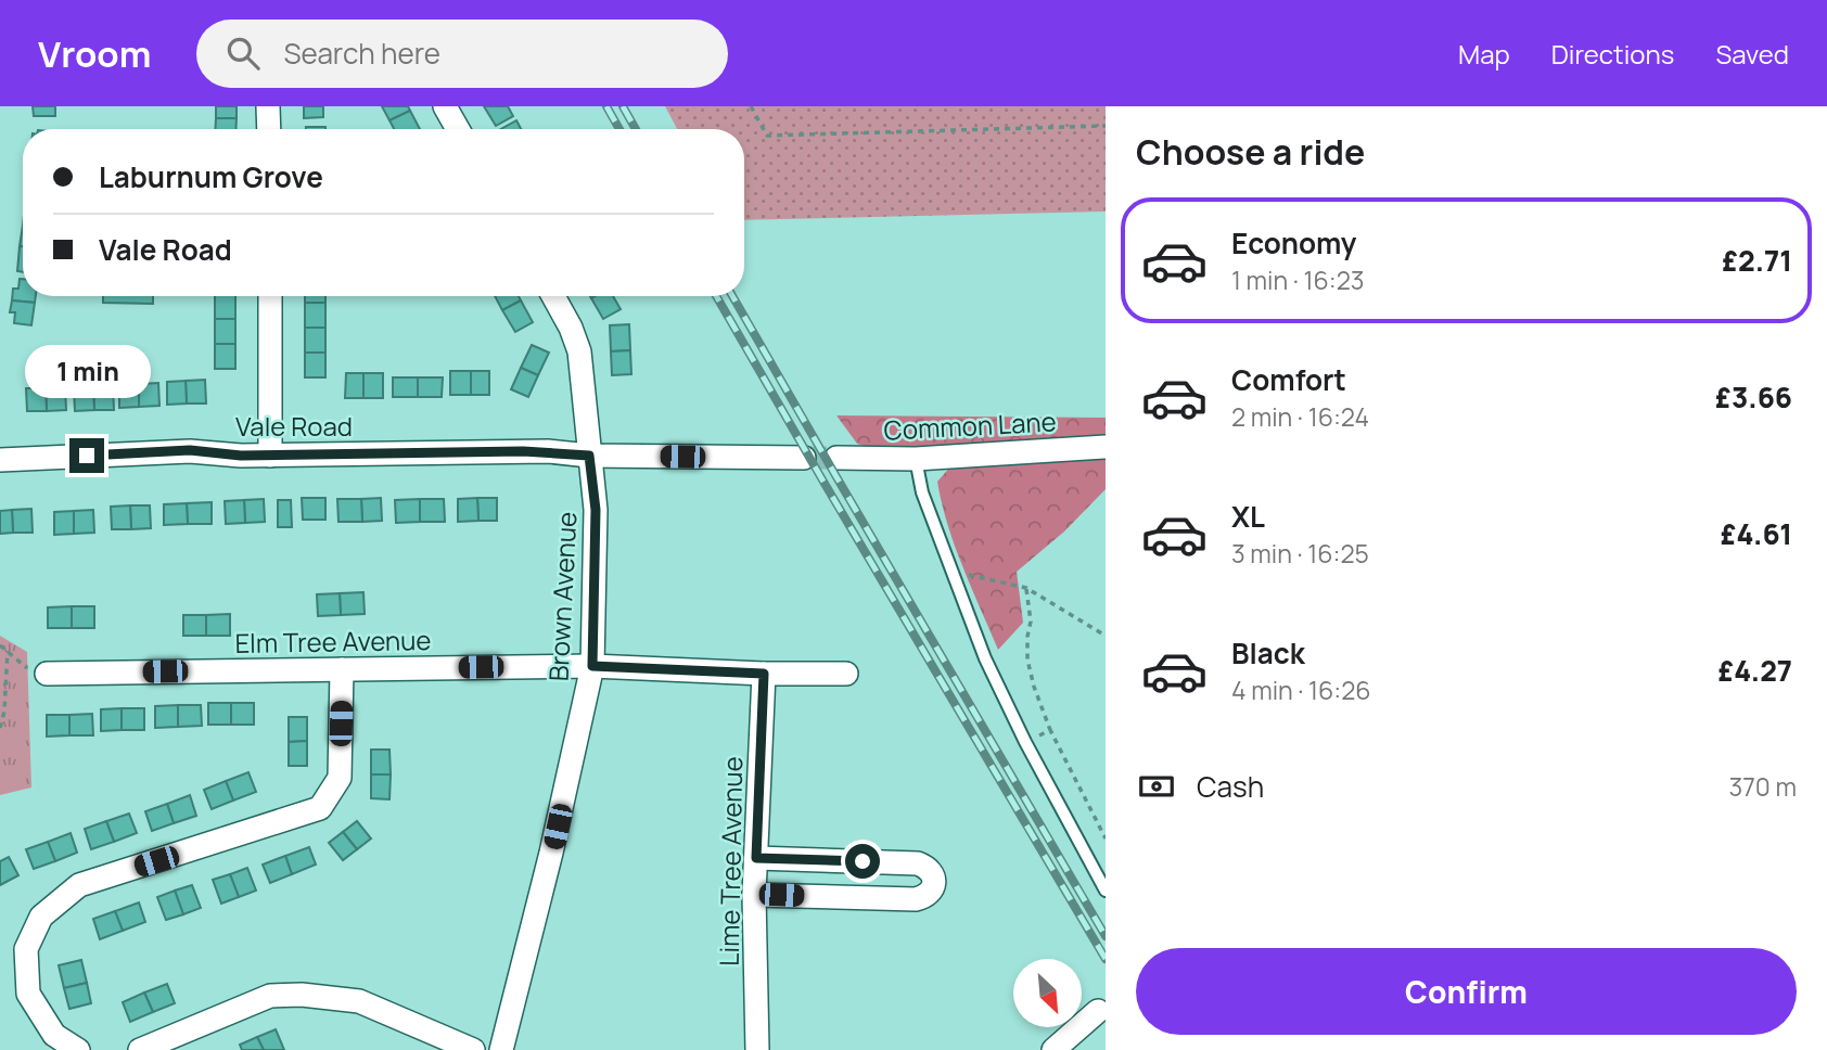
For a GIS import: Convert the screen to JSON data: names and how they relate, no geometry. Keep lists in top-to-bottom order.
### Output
{
  "streets": {
    "street": [
      "Vale Road",
      "Common Lane",
      "Brown Avenue",
      "Elm Tree Avenue",
      "Lime Tree Avenue"
    ]
  },
  "crossings": [
    ["Vale Road", "Brown Avenue"],
    ["Brown Avenue", "Elm Tree Avenue"],
    ["Elm Tree Avenue", "Lime Tree Avenue"]
  ],
  "north": "bottom right",
  "page": {
    "header": "Vroom",
    "search": "Search here",
    "nav": ["Map", "Directions", "Saved"],
    "heading": "Choose a ride",
    "banner": ["Laburnum Grove", "Vale Road"],
    "list": [
      {
        "name": "Economy",
        "note": "1 min · 16:23",
        "value": "£2.71"
      },
      {
        "name": "Comfort",
        "note": "2 min · 16:24",
        "value": "£3.66"
      },
      {
        "name": "XL",
        "note": "3 min · 16:25",
        "value": "£4.61"
      },
      {
        "name": "Black",
        "note": "4 min · 16:26",
        "value": "£4.27"
      }
    ],
    "bubble": "1 min",
    "pay": ["Cash", "370 m"],
    "buttons": "Confirm"
  }
}
